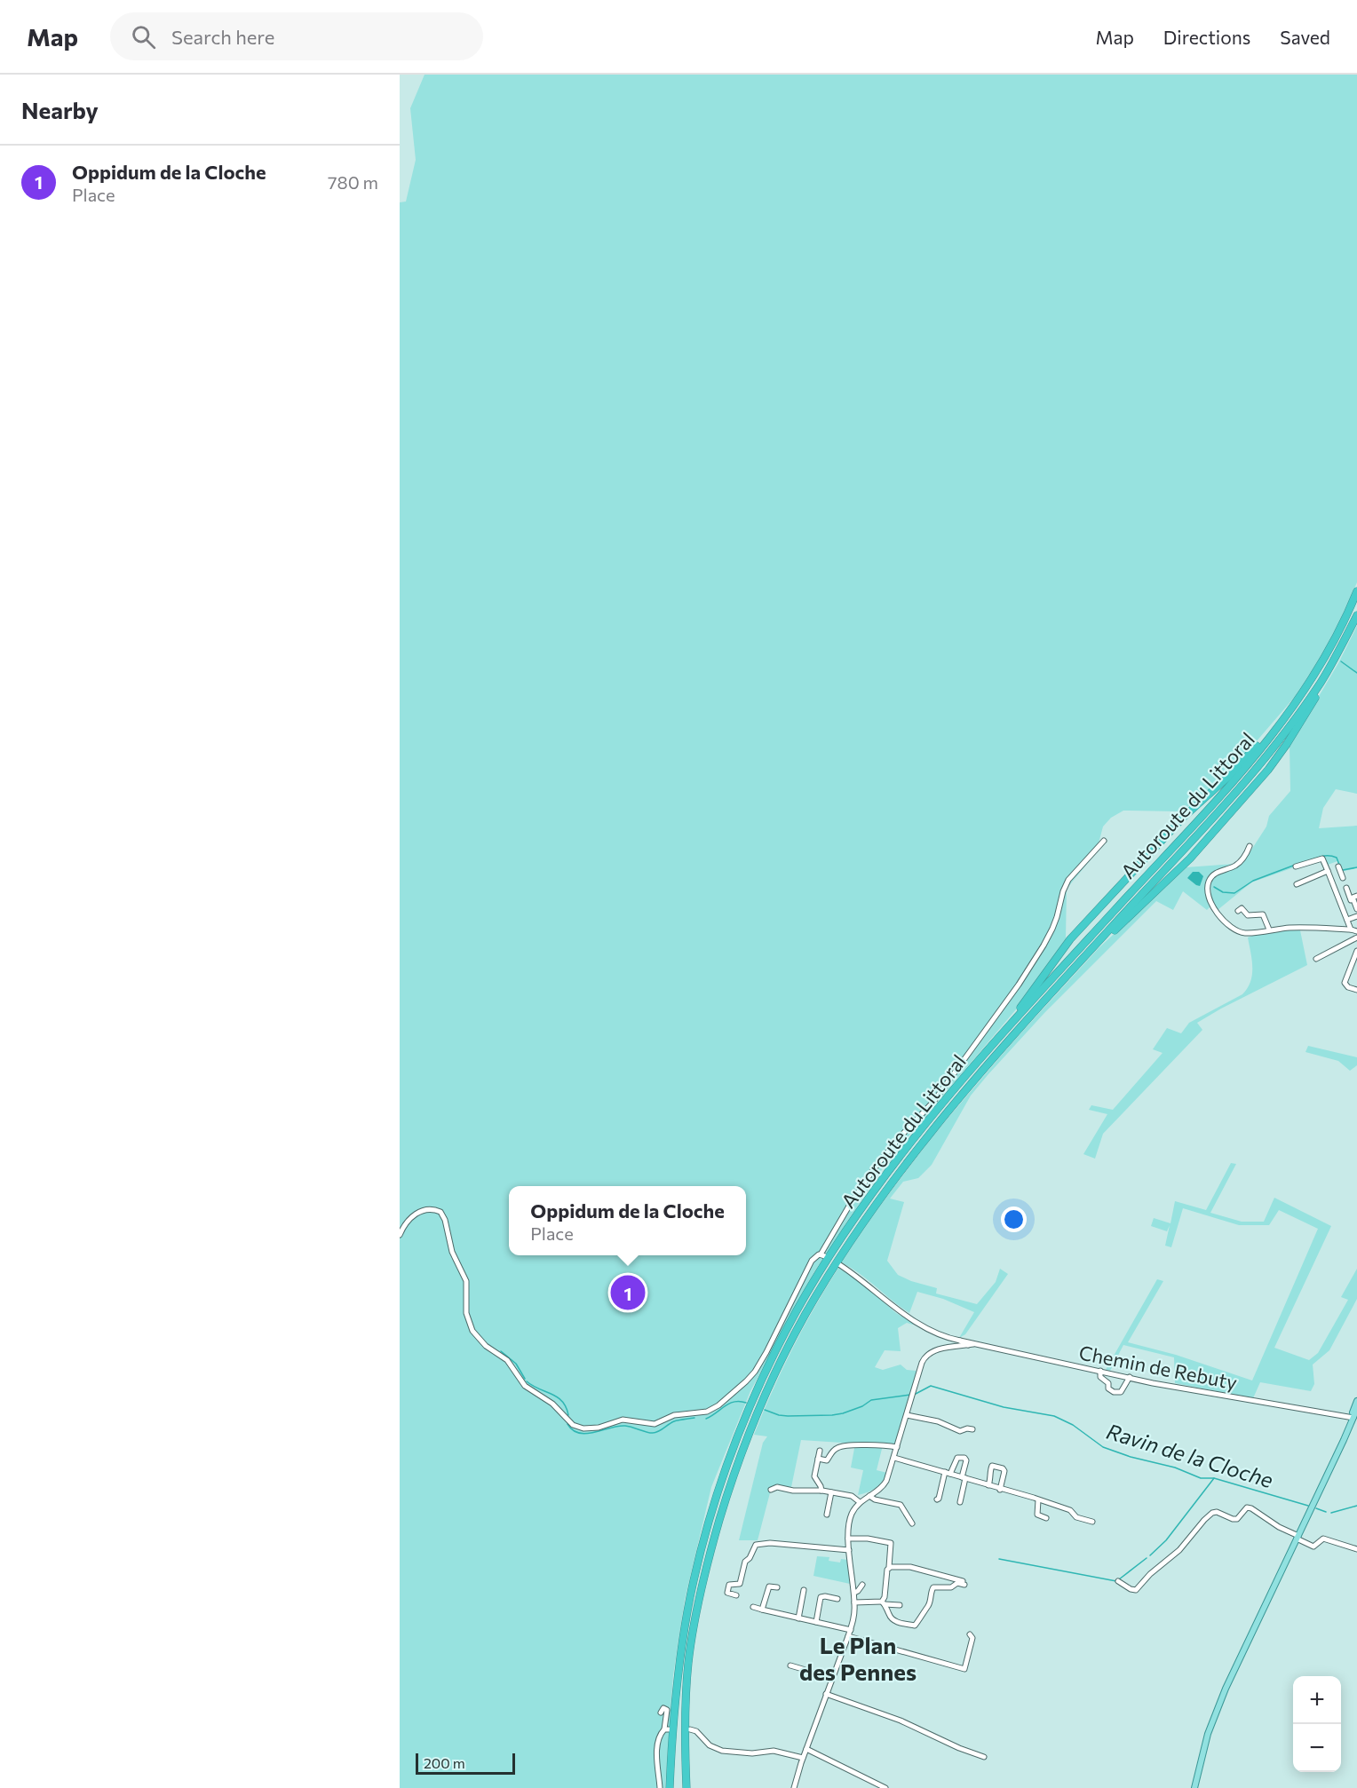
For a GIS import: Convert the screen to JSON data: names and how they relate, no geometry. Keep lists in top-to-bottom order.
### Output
{
  "streets": {
    "highway": ["Autoroute du Littoral"],
    "street": ["Chemin de Rebuty"]
  },
  "districts": ["Le Plan des Pennes"],
  "water": ["Ravin de la Cloche"],
  "scale_bar": "200 m",
  "page": {
    "header": "Map",
    "search": "Search here",
    "nav": ["Map", "Directions", "Saved"],
    "heading": "Nearby",
    "list": [
      {
        "mark": "1",
        "name": "Oppidum de la Cloche",
        "note": "Place",
        "value": "780 m"
      }
    ],
    "popup": ["Oppidum de la Cloche", "Place"],
    "pins": "1",
    "map_buttons": ["+", "−"],
    "scale": "200 m"
  }
}
